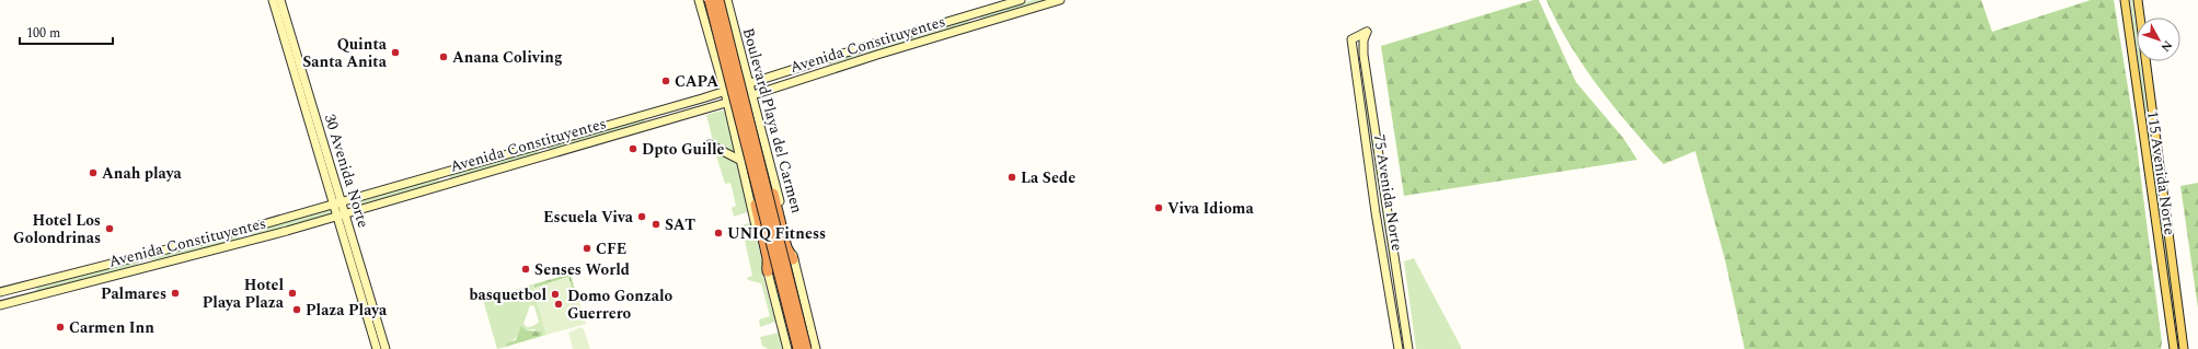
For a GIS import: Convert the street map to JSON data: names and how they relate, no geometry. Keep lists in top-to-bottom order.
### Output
{
  "streets": {
    "main road": [
      "Avenida Constituyentes",
      "Boulevard Playa del Carmen",
      "30 Avenida Norte",
      "115 Avenida Norte",
      "75 Avenida Norte"
    ]
  },
  "crossings": [
    ["Avenida Constituyentes", "Boulevard Playa del Carmen"],
    ["Avenida Constituyentes", "30 Avenida Norte"]
  ],
  "places": [
    "Quinta Santa Anita",
    "Anana Coliving",
    "CAPA",
    "Dpto Guille",
    "Anah playa",
    "La Sede",
    "Viva Idioma",
    "Escuela Viva",
    "SAT",
    "Hotel Los Golondrinas",
    "UNIQ Fitness",
    "CFE",
    "Senses World",
    "Palmares",
    "Hotel Playa Plaza",
    "basquetbol",
    "Domo Gonzalo Guerrero",
    "Plaza Playa",
    "Carmen Inn"
  ],
  "scale_bar": "100 m",
  "north": "bottom right"
}
